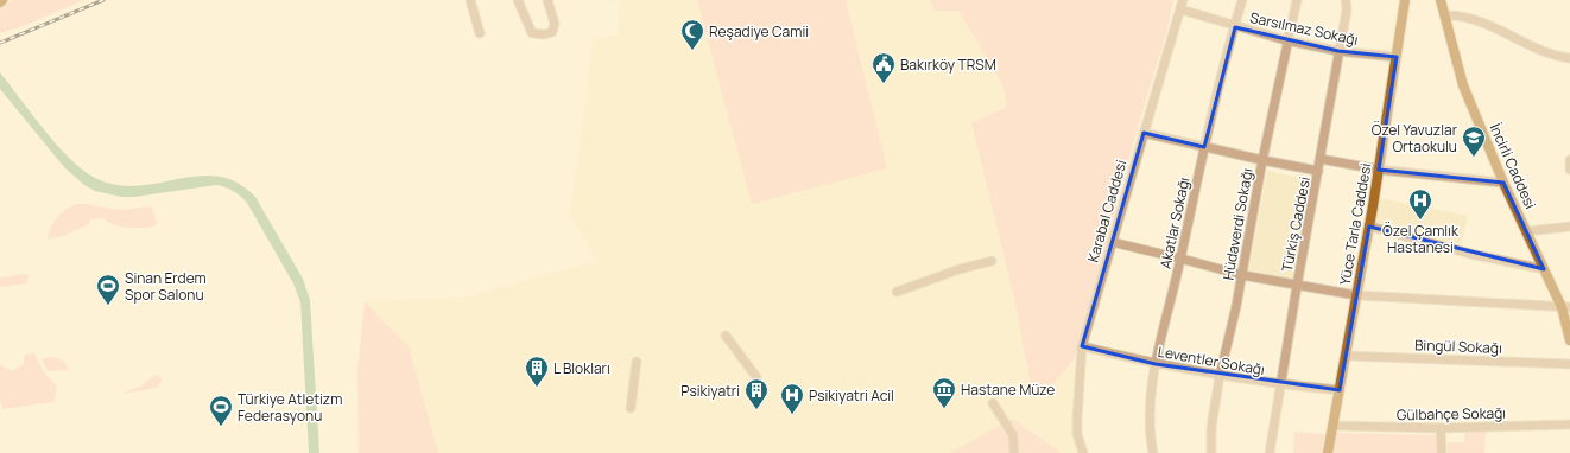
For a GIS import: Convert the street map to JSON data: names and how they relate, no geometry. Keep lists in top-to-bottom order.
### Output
{
  "streets": {
    "main road": ["İncirli Caddesi", "Yüce Tarla Caddesi"],
    "street": [
      "Sarsılmaz Sokağı",
      "Karabal Caddesi",
      "Akatlar Sokağı",
      "Hüdaverdi Sokağı",
      "Türkiş Caddesi",
      "Bingül Sokağı",
      "Leventler Sokağı",
      "Gülbahçe Sokağı"
    ]
  },
  "crossings": [
    ["Sarsılmaz Sokağı", "Karabal Caddesi"],
    ["Sarsılmaz Sokağı", "Akatlar Sokağı"],
    ["Sarsılmaz Sokağı", "Hüdaverdi Sokağı"],
    ["Sarsılmaz Sokağı", "Türkiş Caddesi"],
    ["Sarsılmaz Sokağı", "Yüce Tarla Caddesi"],
    ["Karabal Caddesi", "Leventler Sokağı"],
    ["Akatlar Sokağı", "Leventler Sokağı"],
    ["Hüdaverdi Sokağı", "Leventler Sokağı"],
    ["Türkiş Caddesi", "Leventler Sokağı"],
    ["Yüce Tarla Caddesi", "Bingül Sokağı"],
    ["Yüce Tarla Caddesi", "Leventler Sokağı"],
    ["Yüce Tarla Caddesi", "Gülbahçe Sokağı"]
  ],
  "places": {
    "mosque": ["Reşadiye Camii"],
    "public building": ["Bakırköy TRSM"],
    "school or university": ["Özel Yavuzlar Ortaokulu"],
    "hospital": ["Özel Çamlık Hastanesi", "Psikiyatri Acil"],
    "sports": ["Sinan Erdem Spor Salonu", "Türkiye Atletizm Federasyonu"],
    "building": ["L Blokları", "Psikiyatri"],
    "museum": ["Hastane Müze"]
  }
}
